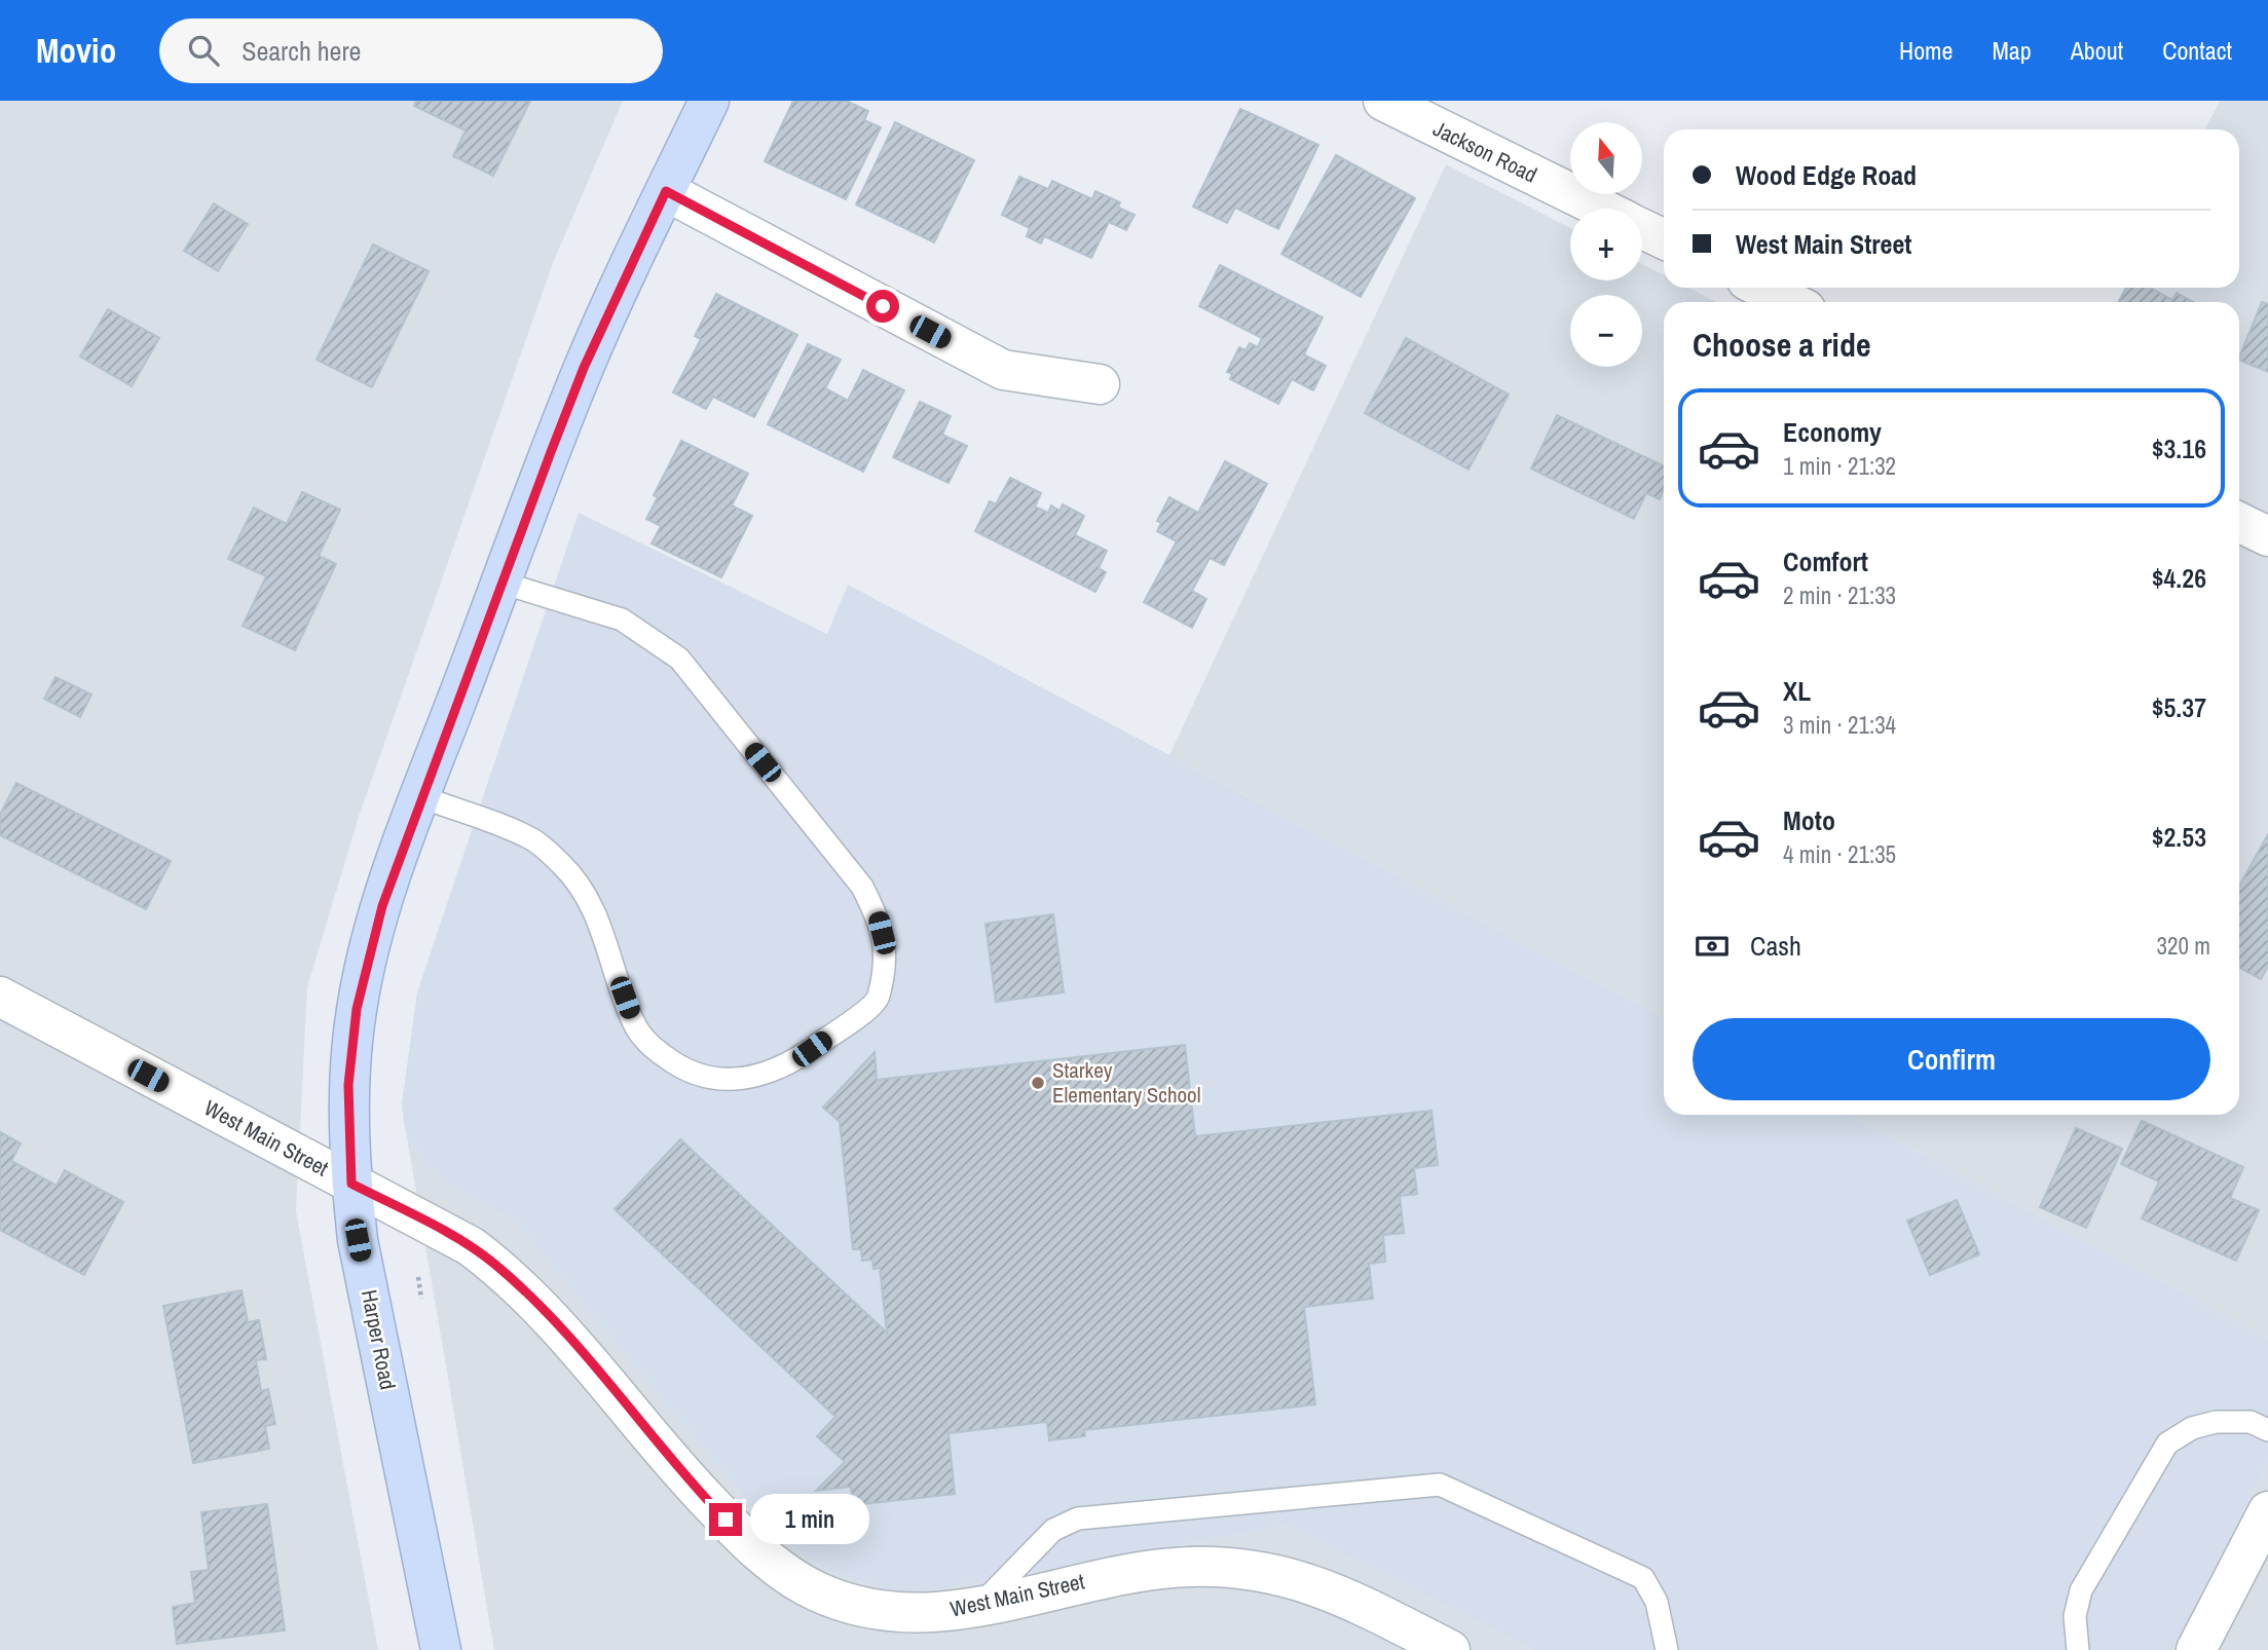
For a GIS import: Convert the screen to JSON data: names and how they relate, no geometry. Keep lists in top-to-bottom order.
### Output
{
  "streets": {
    "main road": ["Harper Road"],
    "street": ["Jackson Road", "West Main Street"]
  },
  "crossings": [
    ["West Main Street", "Harper Road"]
  ],
  "places": ["Starkey Elementary School"],
  "north": "top",
  "page": {
    "header": "Movio",
    "search": "Search here",
    "nav": [
      "Home",
      "Map",
      "About",
      "Contact"
    ],
    "map_buttons": ["+", "−"],
    "banner": ["Wood Edge Road", "West Main Street"],
    "heading": "Choose a ride",
    "list": [
      {
        "name": "Economy",
        "note": "1 min · 21:32",
        "value": "$3.16"
      },
      {
        "name": "Comfort",
        "note": "2 min · 21:33",
        "value": "$4.26"
      },
      {
        "name": "XL",
        "note": "3 min · 21:34",
        "value": "$5.37"
      },
      {
        "name": "Moto",
        "note": "4 min · 21:35",
        "value": "$2.53"
      }
    ],
    "pay": ["Cash", "320 m"],
    "buttons": "Confirm",
    "bubble": "1 min"
  }
}
